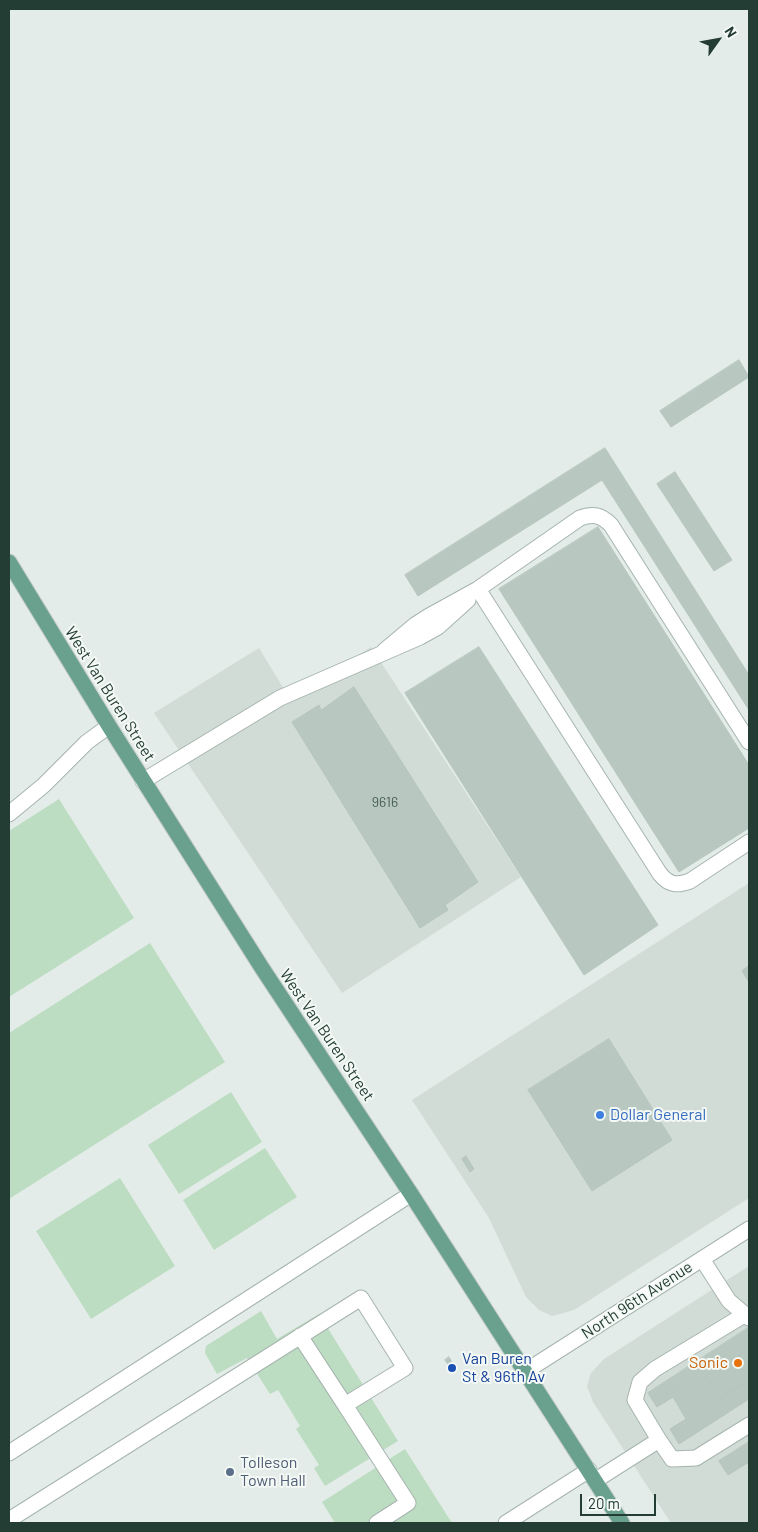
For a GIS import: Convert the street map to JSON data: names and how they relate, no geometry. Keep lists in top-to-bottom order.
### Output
{
  "streets": {
    "main road": ["West Van Buren Street"],
    "street": ["North 96th Avenue"]
  },
  "crossings": [
    ["West Van Buren Street", "North 96th Avenue"]
  ],
  "places": [
    "Dollar General",
    "Sonic",
    "Van Buren St & 96th Av",
    "Tolleson Town Hall"
  ],
  "house_numbers": ["9616"],
  "scale_bar": "20 m",
  "north": "top right"
}
